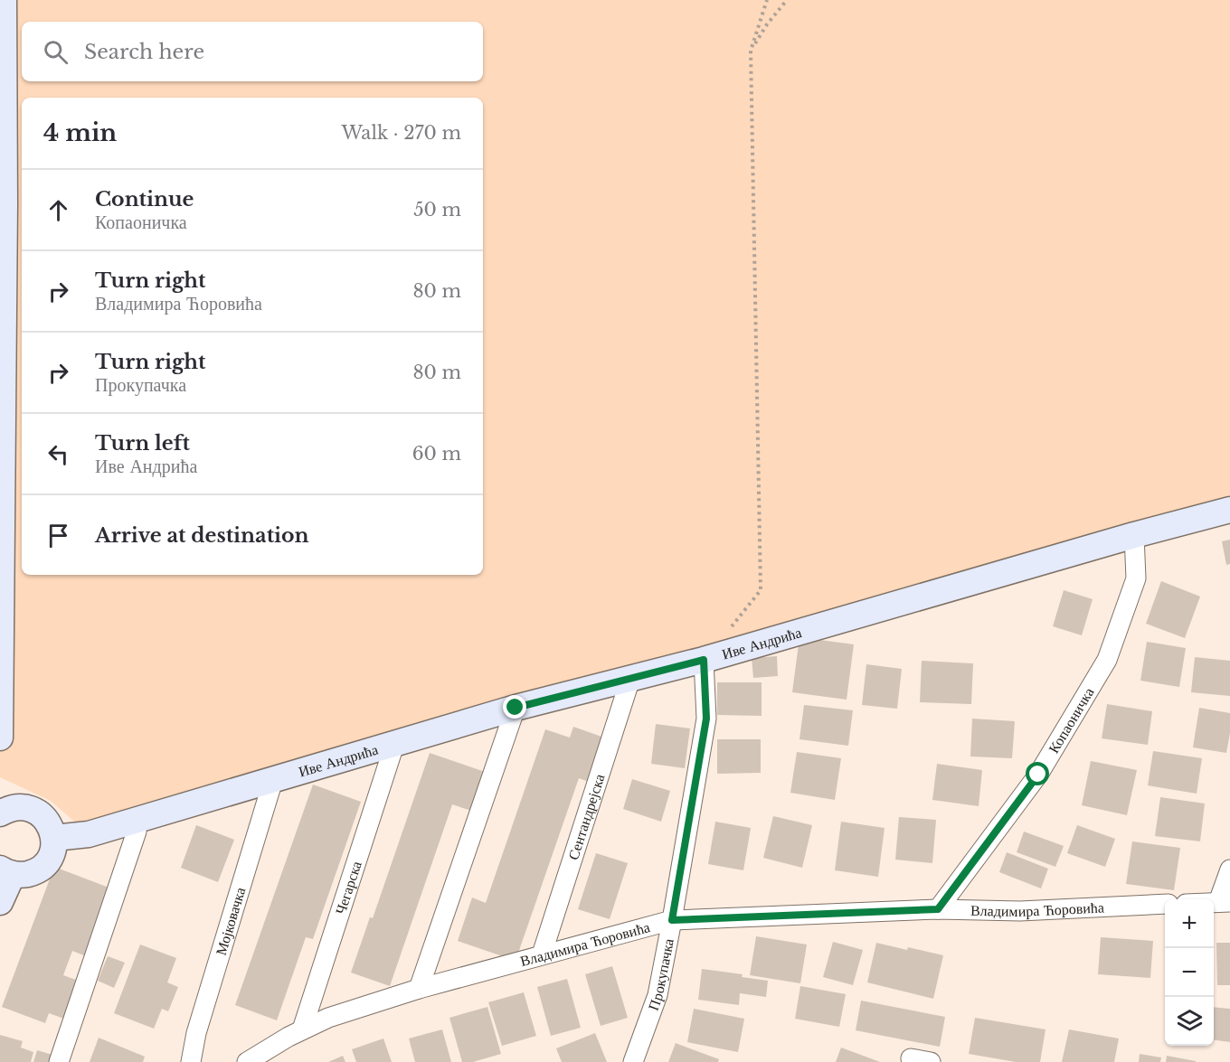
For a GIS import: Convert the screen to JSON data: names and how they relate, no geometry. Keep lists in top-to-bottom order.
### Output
{
  "streets": {
    "street": [
      "Иве Андрића",
      "Копаоничка",
      "Сентандрејска",
      "Чегарска",
      "Владимира Ћоровића",
      "Мојковачка",
      "Прокупачка"
    ]
  },
  "crossings": [
    ["Иве Андрића", "Копаоничка"],
    ["Иве Андрића", "Сентандрејска"],
    ["Иве Андрића", "Чегарска"],
    ["Иве Андрића", "Мојковачка"],
    ["Иве Андрића", "Прокупачка"],
    ["Копаоничка", "Владимира Ћоровића"],
    ["Сентандрејска", "Владимира Ћоровића"],
    ["Чегарска", "Владимира Ћоровића"],
    ["Владимира Ћоровића", "Прокупачка"]
  ],
  "page": {
    "search": "Search here",
    "heading": ["4 min", "Walk · 270 m"],
    "list": [
      ["Continue", "Копаоничка", "50 m"],
      ["Turn right", "Владимира Ћоровића", "80 m"],
      ["Turn right", "Прокупачка", "80 m"],
      ["Turn left", "Иве Андрића", "60 m"],
      "Arrive at destination"
    ],
    "map_buttons": ["+", "−"]
  }
}
